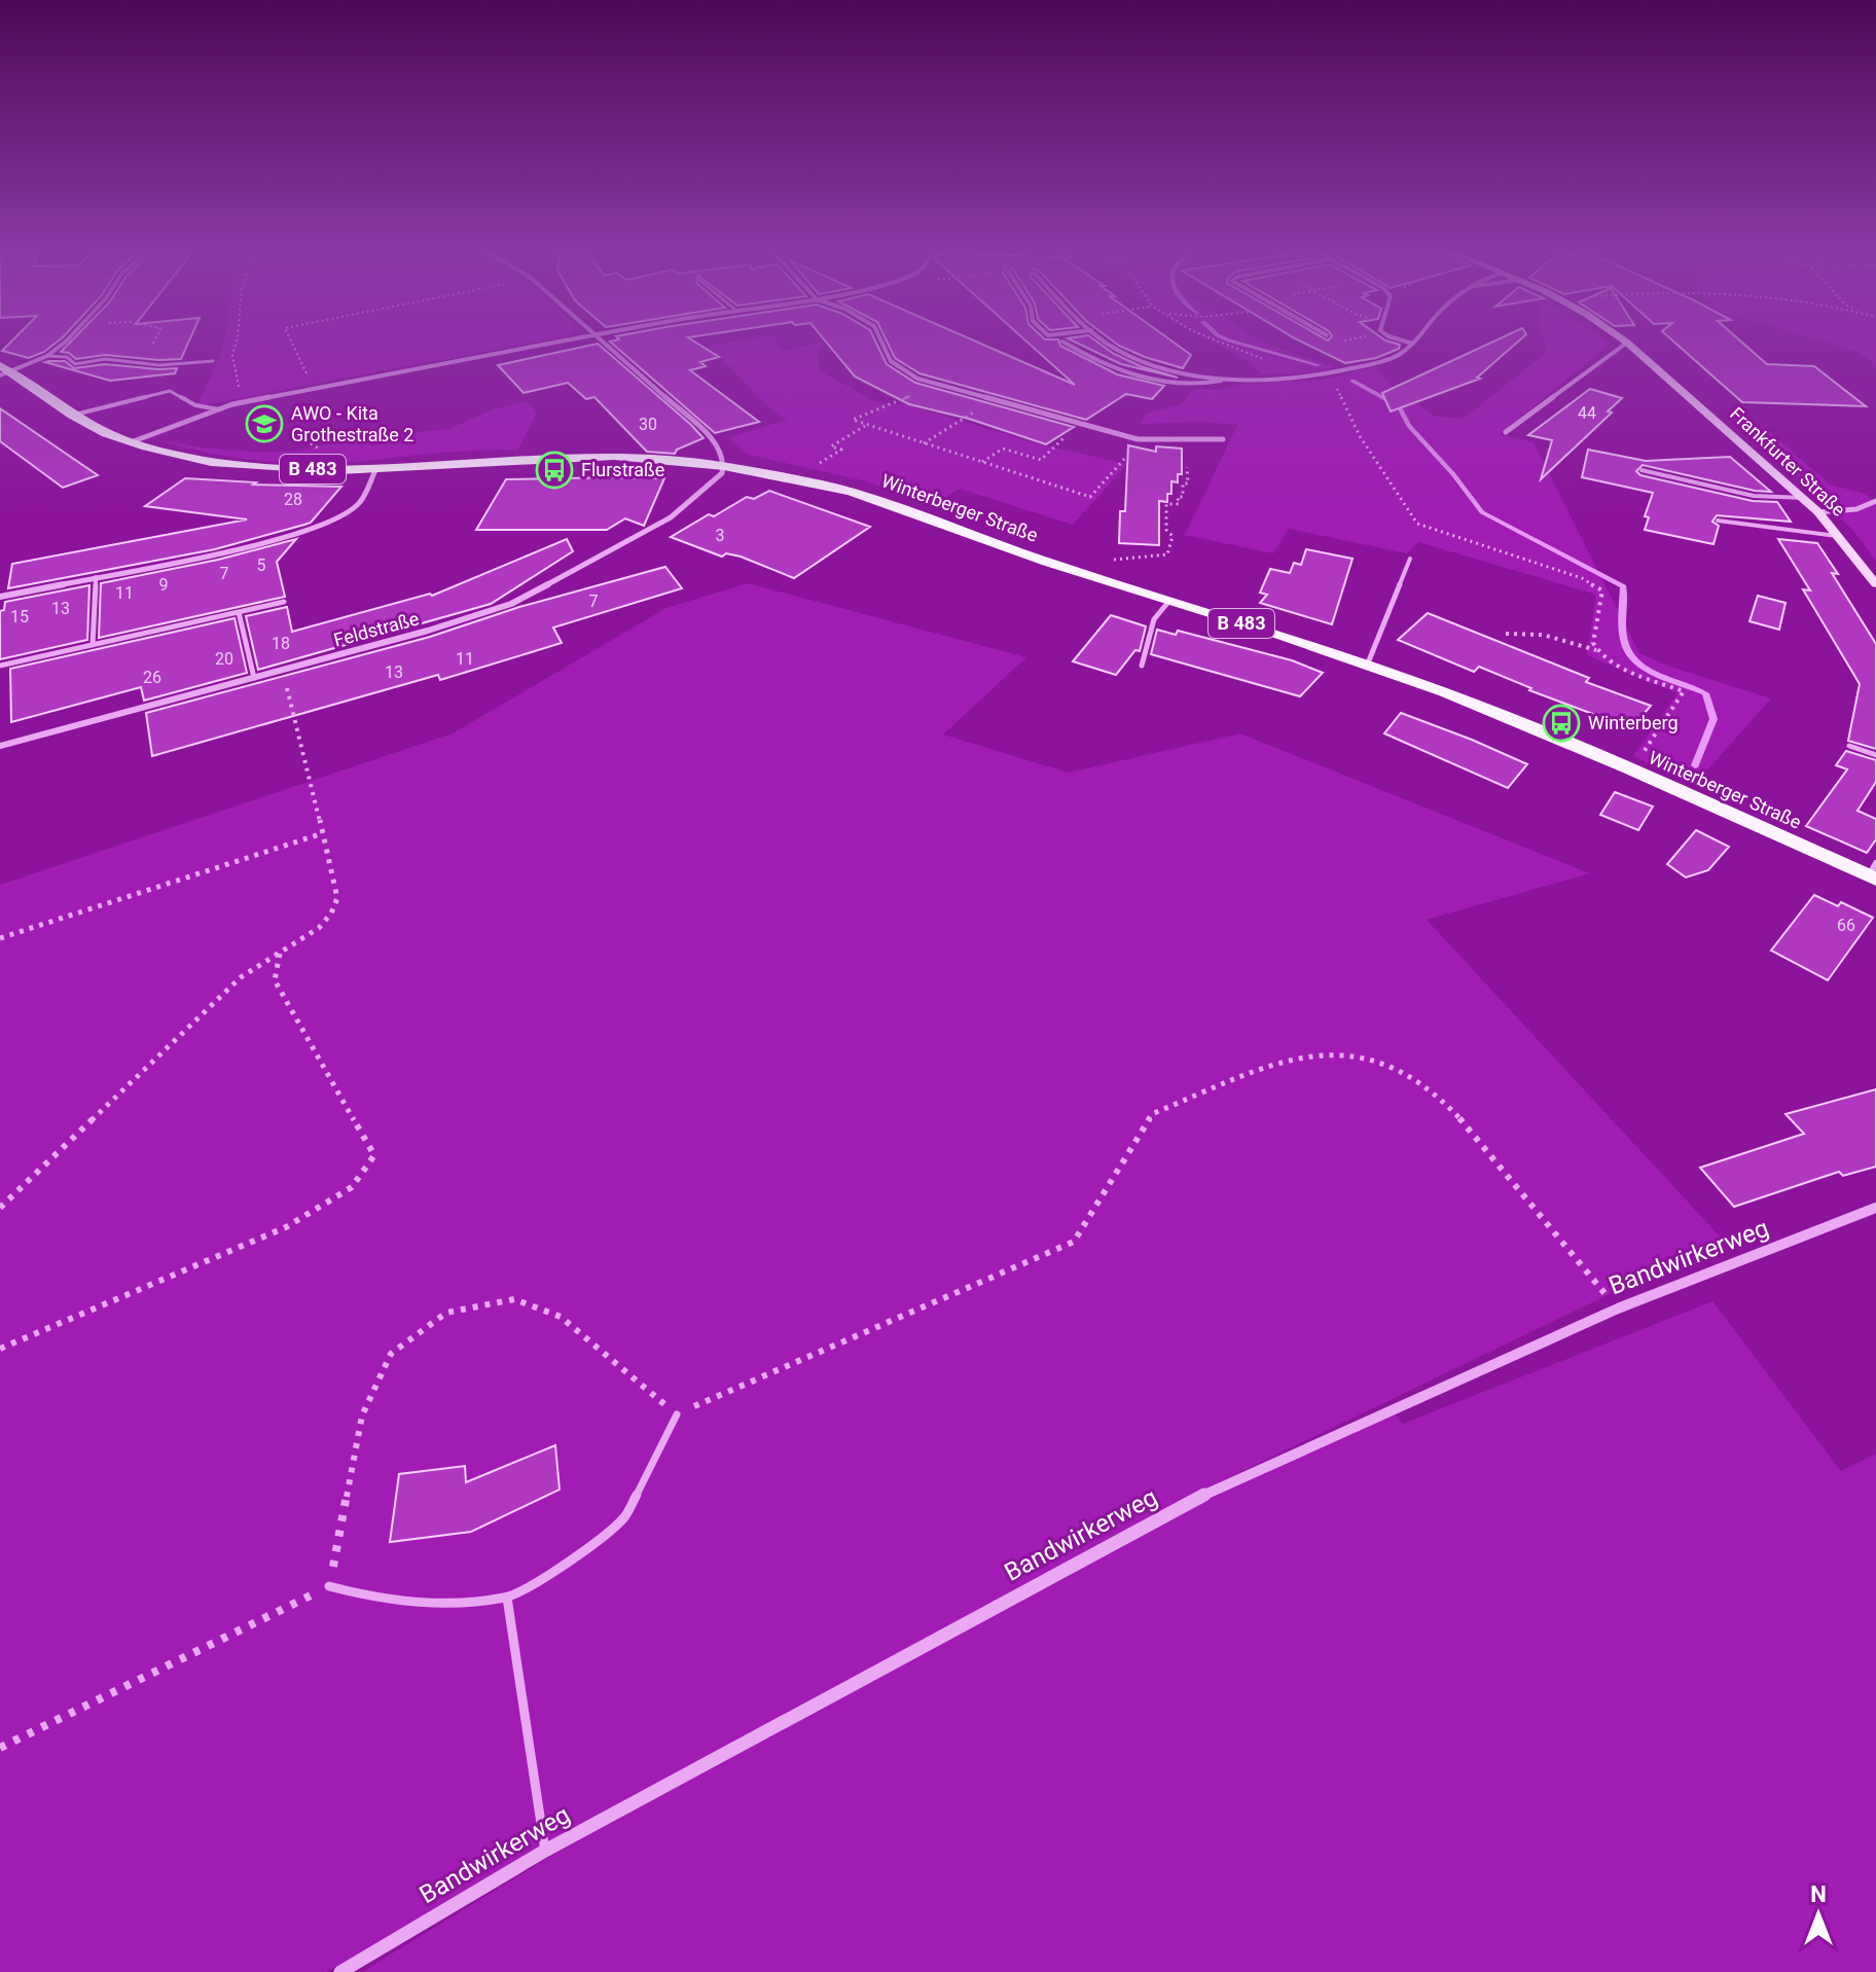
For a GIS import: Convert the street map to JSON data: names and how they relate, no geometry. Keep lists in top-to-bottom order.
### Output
{
  "streets": {
    "main road": ["Frankfurter Straße", "B 483", "Winterberger Straße"],
    "street": ["Feldstraße", "Bandwirkerweg"]
  },
  "crossings": [
    ["Winterberger Straße", "Feldstraße"]
  ],
  "places": {
    "school or university": ["AWO - Kita Grothestraße 2"],
    "bus stop": ["Flurstraße", "Winterberg"]
  },
  "house_numbers": [
    "44",
    "30",
    "28",
    "3",
    "5",
    "7",
    "9",
    "11",
    "7",
    "13",
    "15",
    "18",
    "20",
    "11",
    "13",
    "26",
    "66"
  ],
  "north": "top"
}
